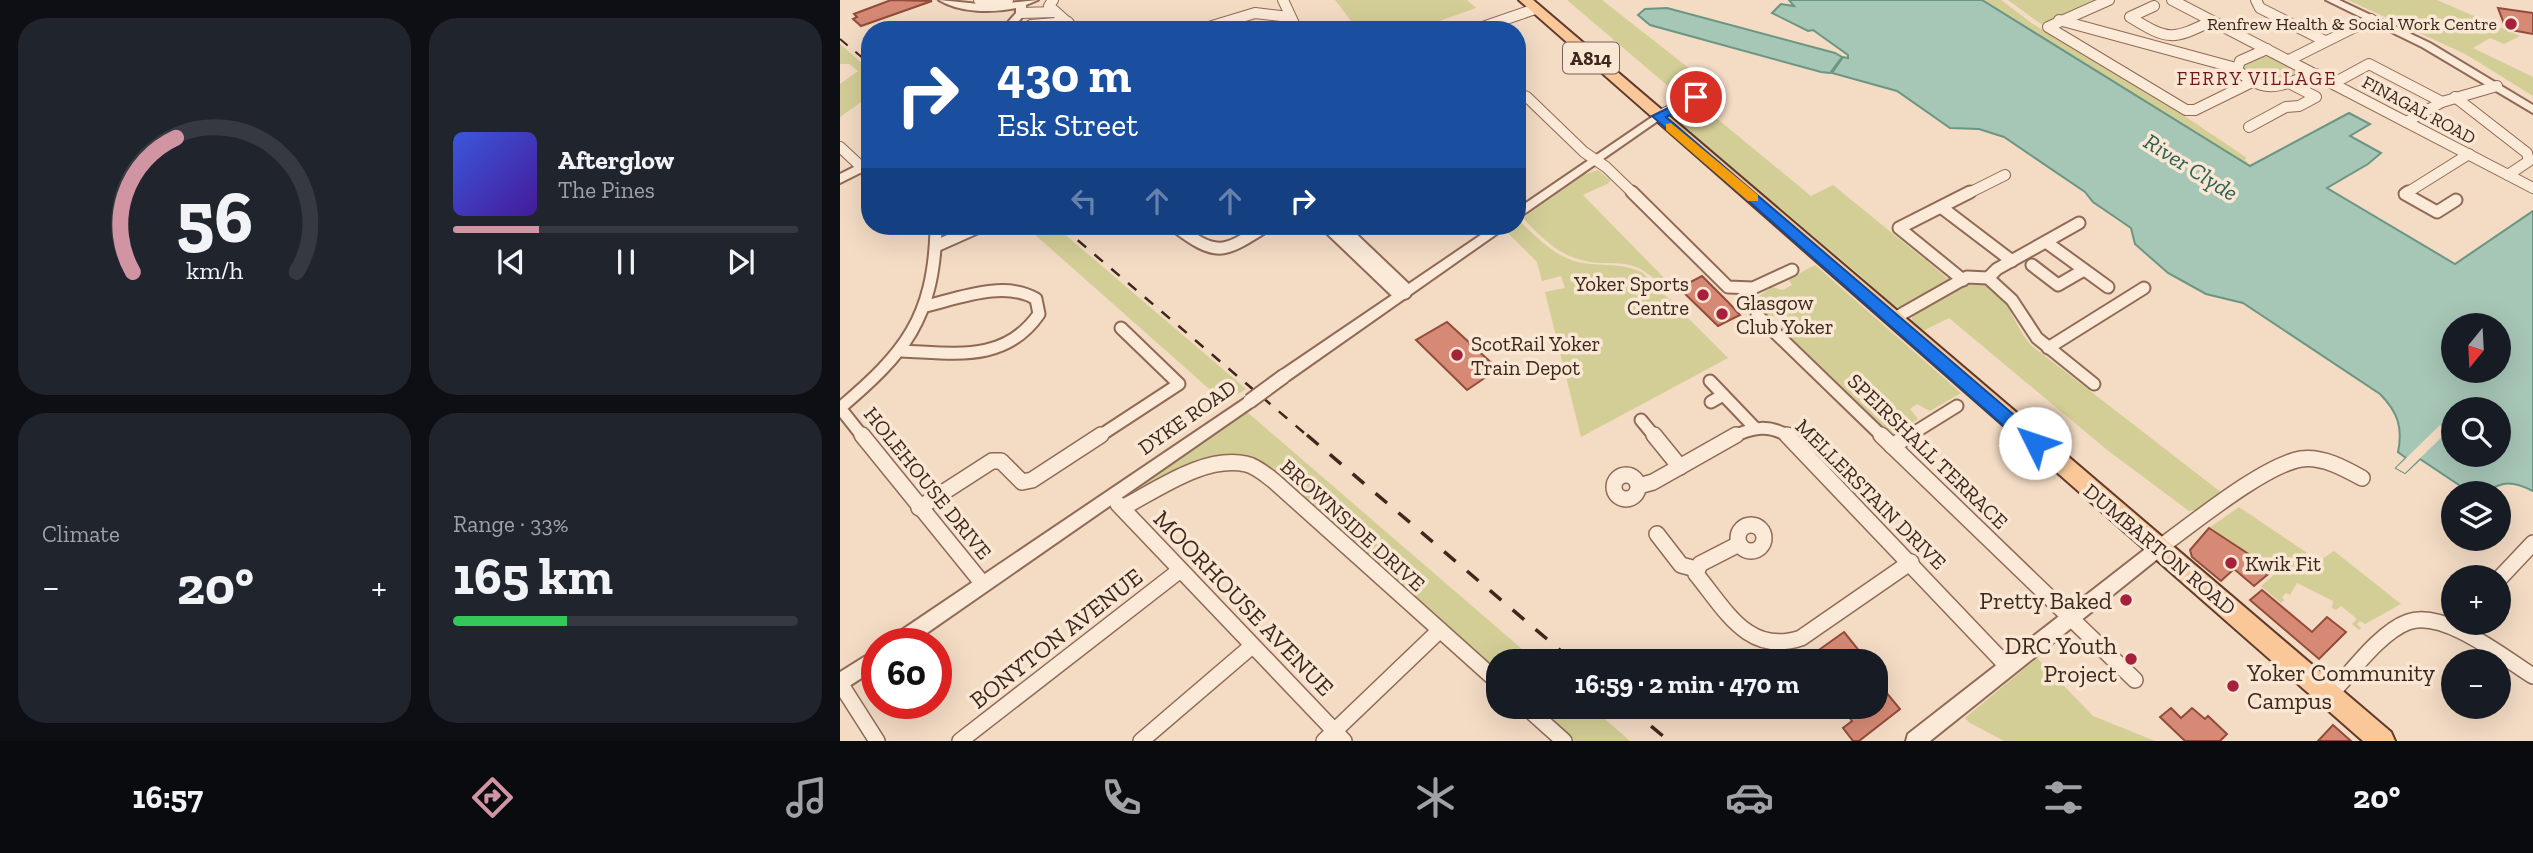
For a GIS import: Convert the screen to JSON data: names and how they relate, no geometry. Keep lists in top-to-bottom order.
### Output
{
  "streets": {
    "main road": ["A814", "DUMBARTON ROAD"],
    "street": [
      "FINAGAL ROAD",
      "DYKE ROAD",
      "SPEIRSHALL TERRACE",
      "HOLEHOUSE DRIVE",
      "MELLERSTAIN DRIVE",
      "BROWNSIDE DRIVE",
      "MOORHOUSE AVENUE",
      "BONYTON AVENUE"
    ]
  },
  "crossings": [
    ["DYKE ROAD", "HOLEHOUSE DRIVE"],
    ["DYKE ROAD", "BROWNSIDE DRIVE"],
    ["DYKE ROAD", "MOORHOUSE AVENUE"],
    ["BROWNSIDE DRIVE", "MOORHOUSE AVENUE"],
    ["MOORHOUSE AVENUE", "BONYTON AVENUE"]
  ],
  "districts": ["FERRY VILLAGE"],
  "water": ["River Clyde"],
  "places": [
    "Renfrew Health & Social Work Centre",
    "Yoker Sports Centre",
    "Glasgow Club Yoker",
    "ScotRail Yoker Train Depot",
    "Kwik Fit",
    "Pretty Baked",
    "DRC Youth Project",
    "Yoker Community Campus"
  ],
  "north": "bottom",
  "page": {
    "turn": ["430 m", "Esk Street"],
    "song": ["Afterglow", "The Pines"],
    "map_buttons": ["+", "−"],
    "tile": [
      "Climate",
      ["Range · 33%", "165 km"]
    ],
    "heat": ["−", "20°", "+"],
    "limit": "60",
    "trip": "16:59 · 2 min · 470 m",
    "tabs": ["16:57", "20°"],
    "gauge": ["56", "km/h"]
  }
}
